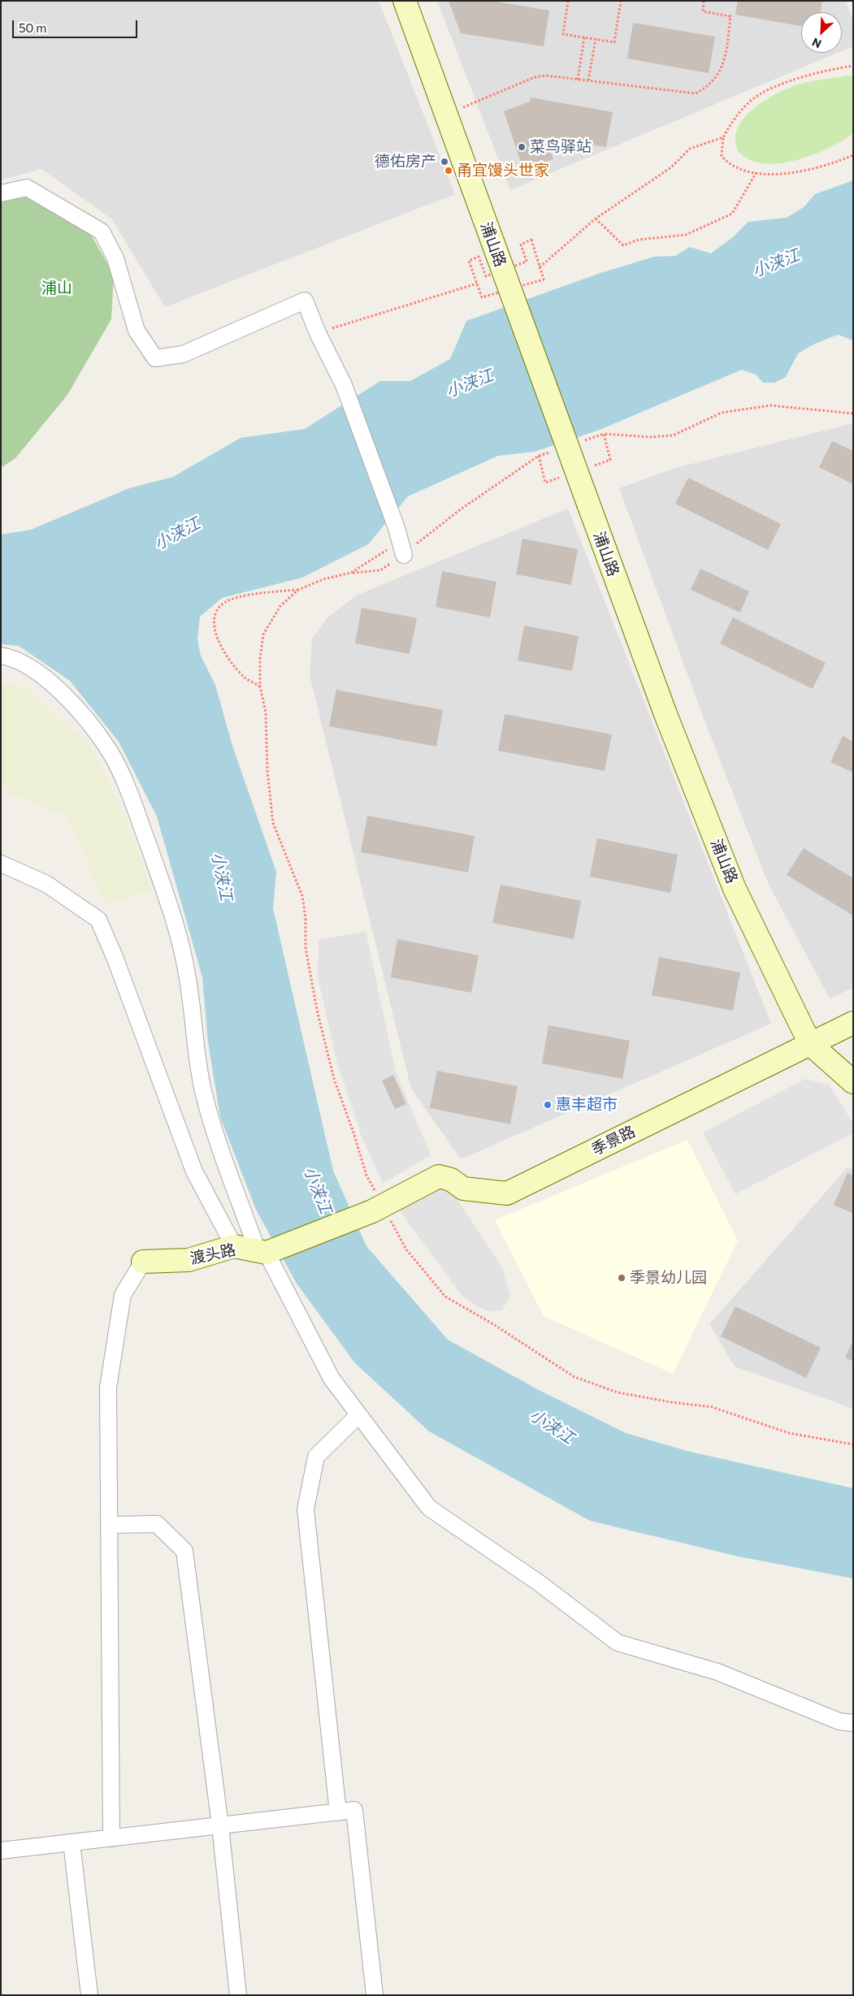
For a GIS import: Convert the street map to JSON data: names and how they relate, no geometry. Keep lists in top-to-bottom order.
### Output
{
  "streets": {
    "street": ["浦山路", "季景路", "渡头路"]
  },
  "crossings": [
    ["浦山路", "季景路"]
  ],
  "water": ["小浃江"],
  "parks": ["浦山"],
  "places": [
    "菜鸟驿站",
    "德佑房产",
    "甬宜馒头世家",
    "惠丰超市",
    "季景幼儿园"
  ],
  "scale_bar": "50 m",
  "north": "bottom left"
}
